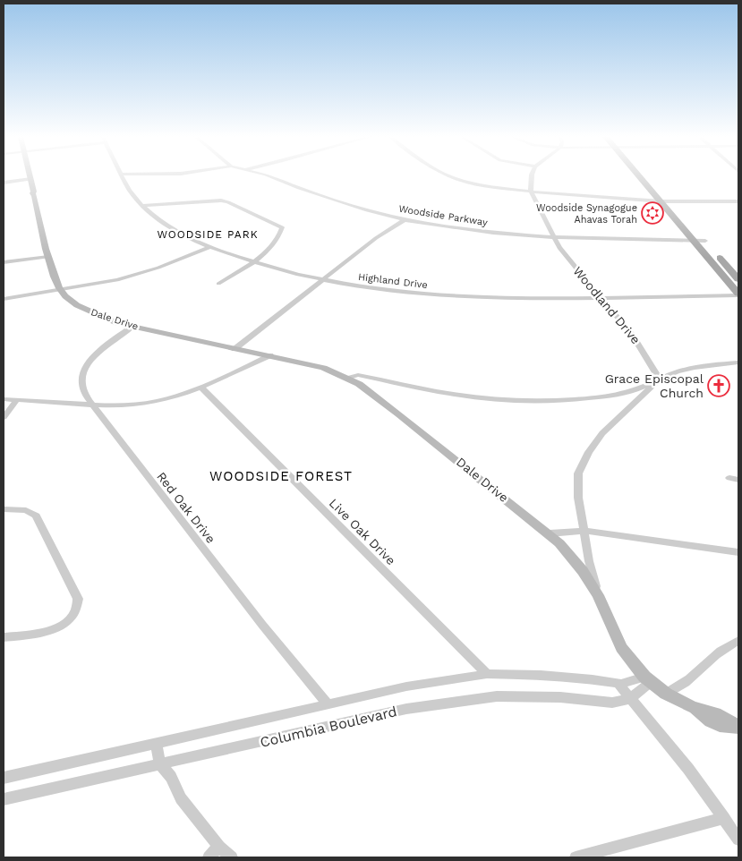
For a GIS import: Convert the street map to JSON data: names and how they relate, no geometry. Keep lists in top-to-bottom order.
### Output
{
  "streets": {
    "street": [
      "Woodside Parkway",
      "Highland Drive",
      "Woodland Drive",
      "Dale Drive",
      "Red Oak Drive",
      "Live Oak Drive",
      "Columbia Boulevard"
    ]
  },
  "crossings": [
    ["Woodside Parkway", "Woodland Drive"],
    ["Highland Drive", "Woodland Drive"],
    ["Dale Drive", "Red Oak Drive"],
    ["Dale Drive", "Columbia Boulevard"],
    ["Red Oak Drive", "Columbia Boulevard"],
    ["Live Oak Drive", "Columbia Boulevard"]
  ],
  "districts": ["WOODSIDE PARK", "WOODSIDE FOREST"],
  "places": {
    "synagogue": ["Woodside Synagogue Ahavas Torah"],
    "church": ["Grace Episcopal Church"]
  }
}
